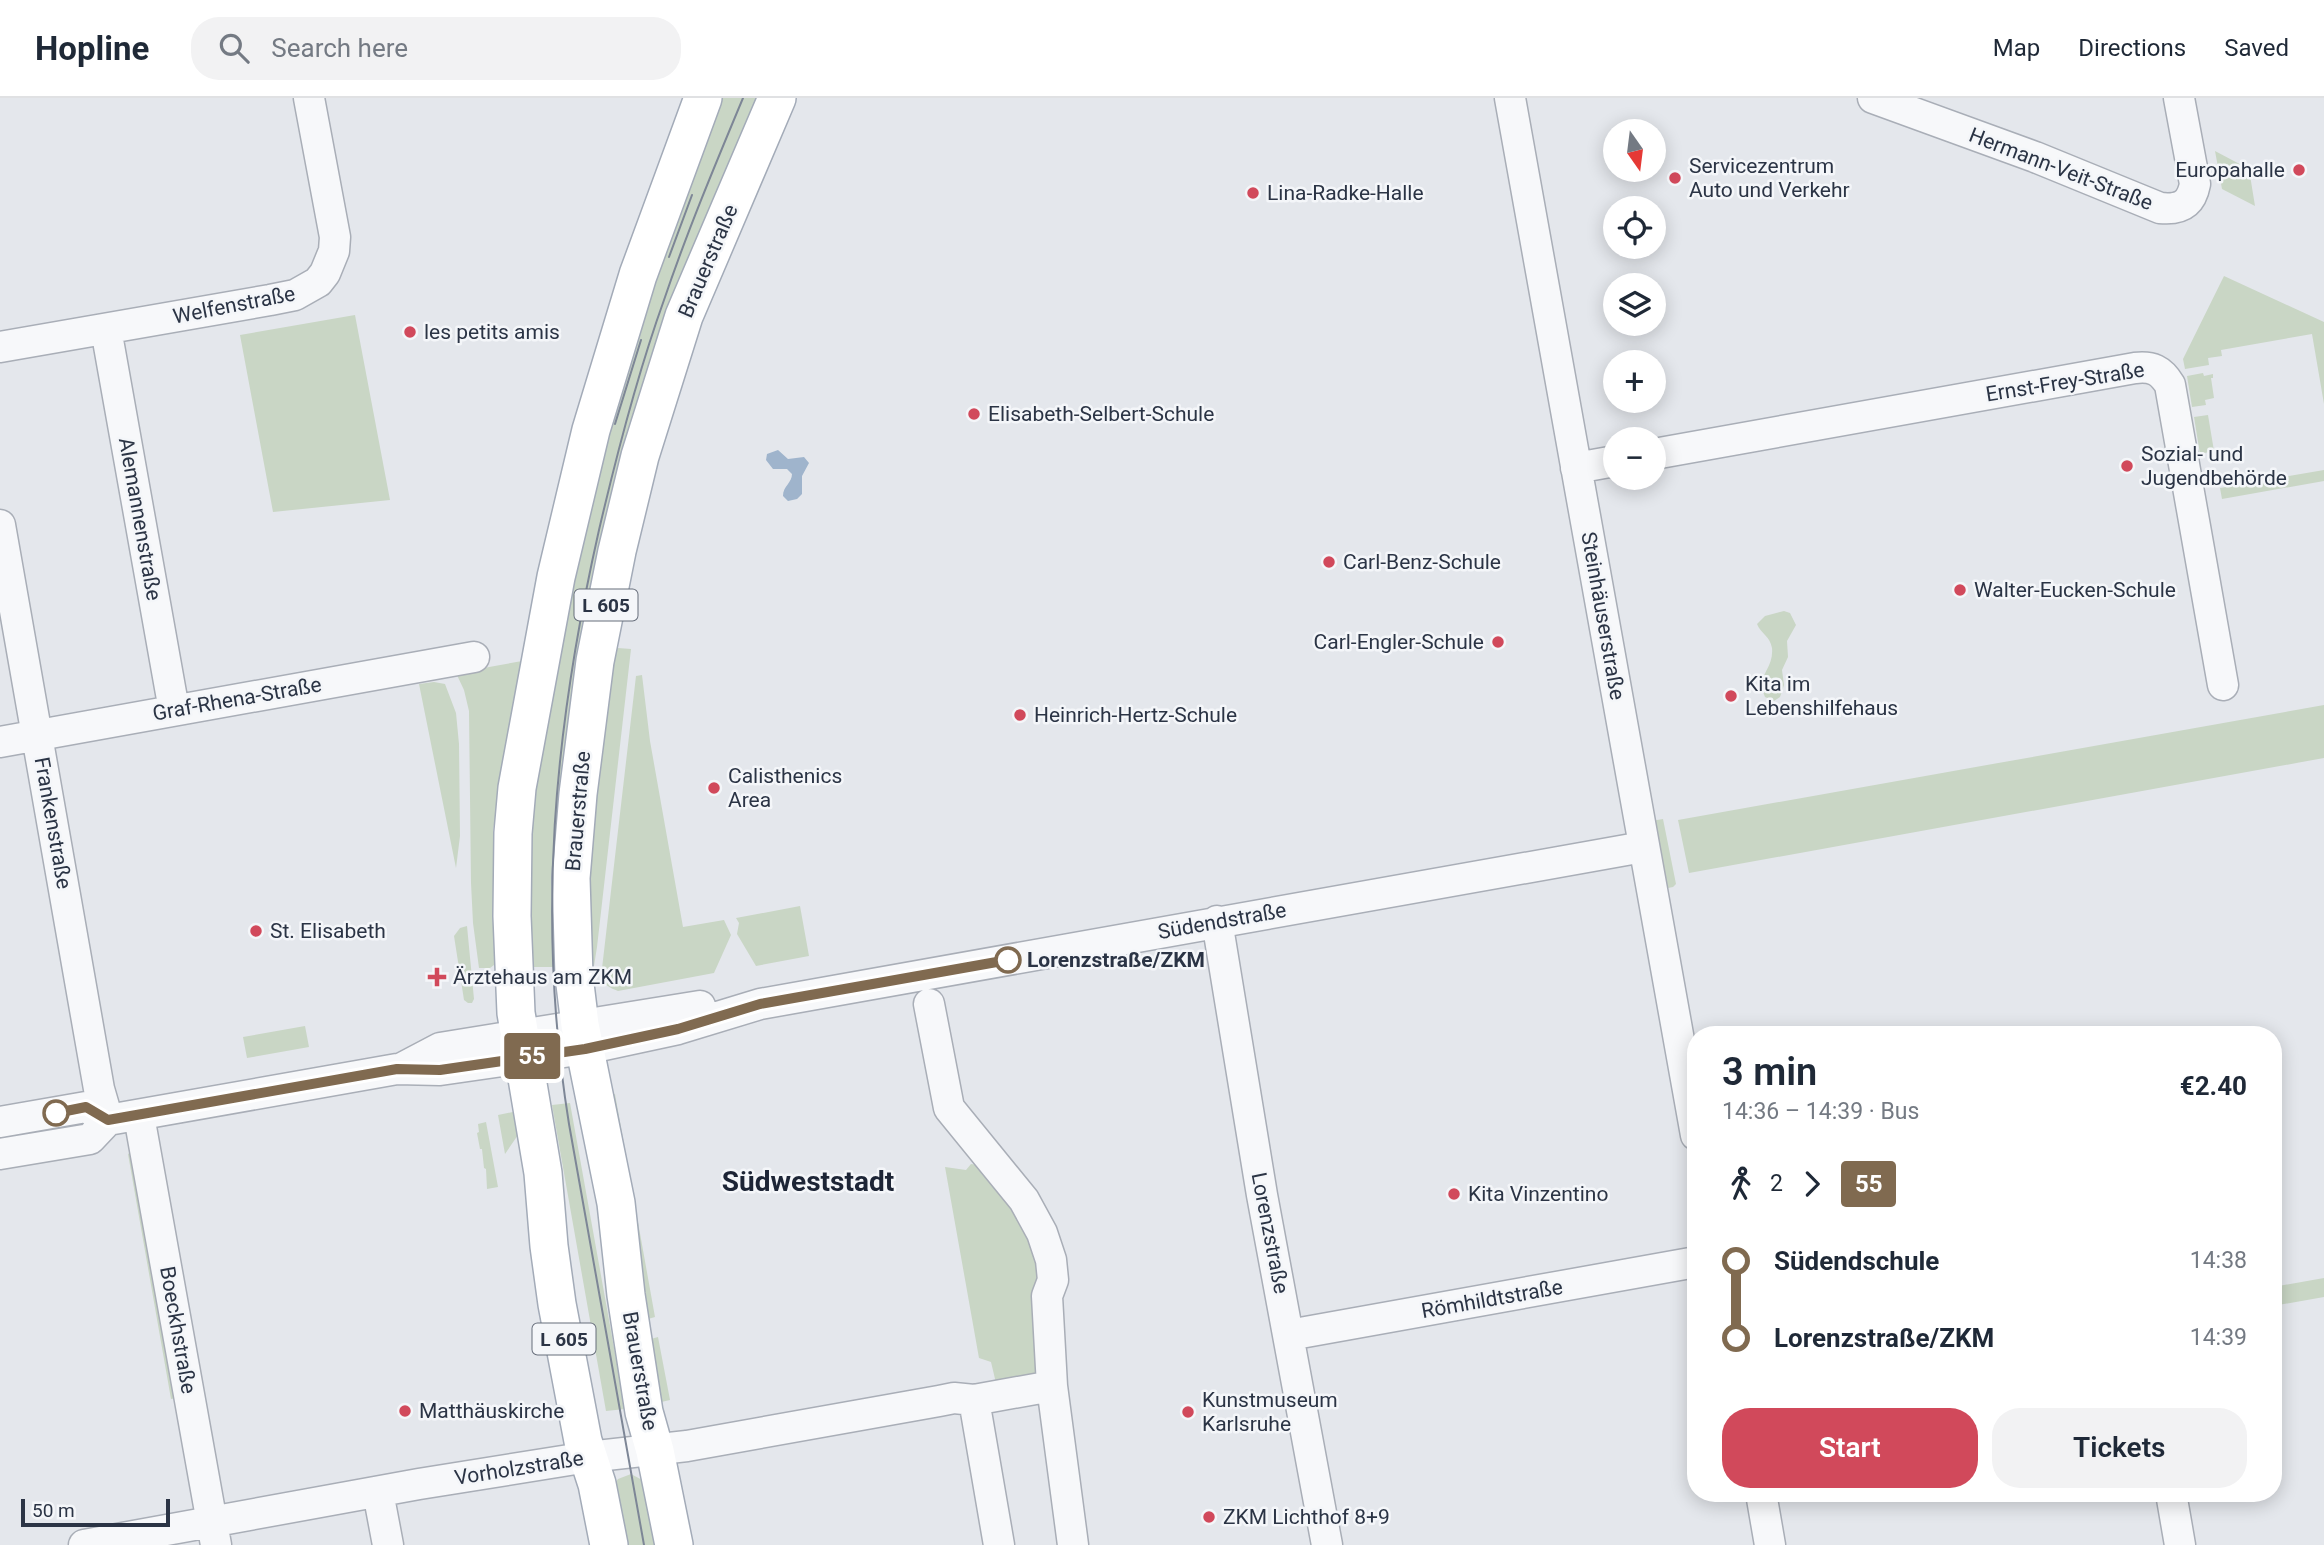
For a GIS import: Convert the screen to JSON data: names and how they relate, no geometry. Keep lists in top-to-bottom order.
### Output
{
  "streets": {
    "main road": ["Brauerstraße", "L 605"],
    "street": [
      "Hermann-Veit-Straße",
      "Welfenstraße",
      "Ernst-Frey-Straße",
      "Alemannenstraße",
      "Steinhäuserstraße",
      "Graf-Rhena-Straße",
      "Frankenstraße",
      "Südendstraße",
      "Lorenzstraße",
      "Römhildtstraße",
      "Boeckhstraße",
      "Vorholzstraße"
    ]
  },
  "crossings": [
    ["Brauerstraße", "Südendstraße"],
    ["Brauerstraße", "Vorholzstraße"],
    ["Welfenstraße", "Alemannenstraße"],
    ["Alemannenstraße", "Graf-Rhena-Straße"],
    ["L 605", "Südendstraße"],
    ["L 605", "Vorholzstraße"],
    ["Steinhäuserstraße", "Südendstraße"],
    ["Graf-Rhena-Straße", "Frankenstraße"],
    ["Frankenstraße", "Südendstraße"],
    ["Südendstraße", "Lorenzstraße"],
    ["Südendstraße", "Boeckhstraße"],
    ["Lorenzstraße", "Römhildtstraße"],
    ["Boeckhstraße", "Vorholzstraße"]
  ],
  "districts": ["Südweststadt"],
  "places": {
    "other": [
      "Europahalle",
      "Servicezentrum Auto und Verkehr",
      "Lina-Radke-Halle",
      "les petits amis",
      "Elisabeth-Selbert-Schule",
      "Sozial- und Jugendbehörde",
      "Carl-Benz-Schule",
      "Walter-Eucken-Schule",
      "Carl-Engler-Schule",
      "Kita im Lebenshilfehaus",
      "Heinrich-Hertz-Schule",
      "Calisthenics Area",
      "St. Elisabeth",
      "Lorenzstraße/ZKM",
      "Kita Vinzentino",
      "Matthäuskirche",
      "Kunstmuseum Karlsruhe",
      "ZKM Lichthof 8+9"
    ],
    "health": ["Ärztehaus am ZKM"]
  },
  "lines": ["bus line 55"],
  "scale_bar": "50 m",
  "north": "bottom",
  "page": {
    "header": "Hopline",
    "search": "Search here",
    "nav": ["Map", "Directions", "Saved"],
    "on_map": "55",
    "map_buttons": ["+", "−"],
    "heading": ["3 min", "14:36 – 14:39 · Bus", "€2.40"],
    "legs": ["2", "55"],
    "list": [
      {
        "name": "Südendschule",
        "value": "14:38"
      },
      {
        "name": "Lorenzstraße/ZKM",
        "value": "14:39"
      }
    ],
    "buttons": ["Start", "Tickets"],
    "scale": "50 m"
  }
}
